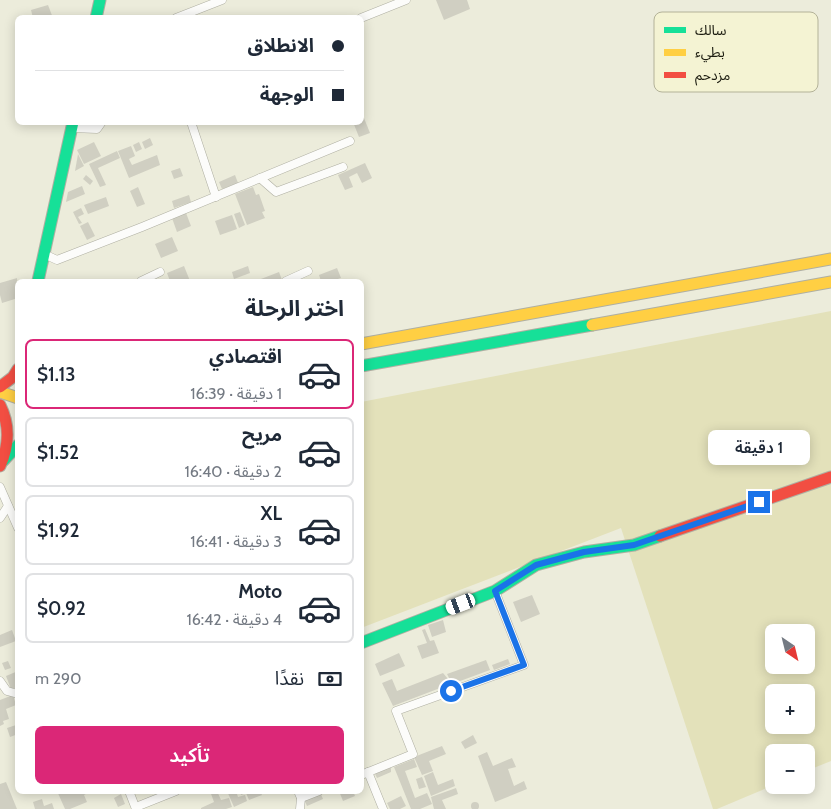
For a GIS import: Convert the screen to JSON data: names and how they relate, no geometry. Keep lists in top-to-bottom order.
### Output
{
  "legend": ["سالك", "بطيء", "مزدحم"],
  "north": "bottom right",
  "page": {
    "banner": ["الانطلاق", "الوجهة"],
    "heading": "اختر الرحلة",
    "list": [
      {
        "name": "اقتصادي",
        "note": "1 دقيقة · 16:39",
        "value": "$1.13"
      },
      {
        "name": "مريح",
        "note": "2 دقيقة · 16:40",
        "value": "$1.52"
      },
      {
        "name": "XL",
        "note": "3 دقيقة · 16:41",
        "value": "$1.92"
      },
      {
        "name": "Moto",
        "note": "4 دقيقة · 16:42",
        "value": "$0.92"
      }
    ],
    "bubble": "1 دقيقة",
    "map_buttons": ["+", "−"],
    "pay": ["نقدًا", "290 m"],
    "buttons": "تأكيد"
  }
}
